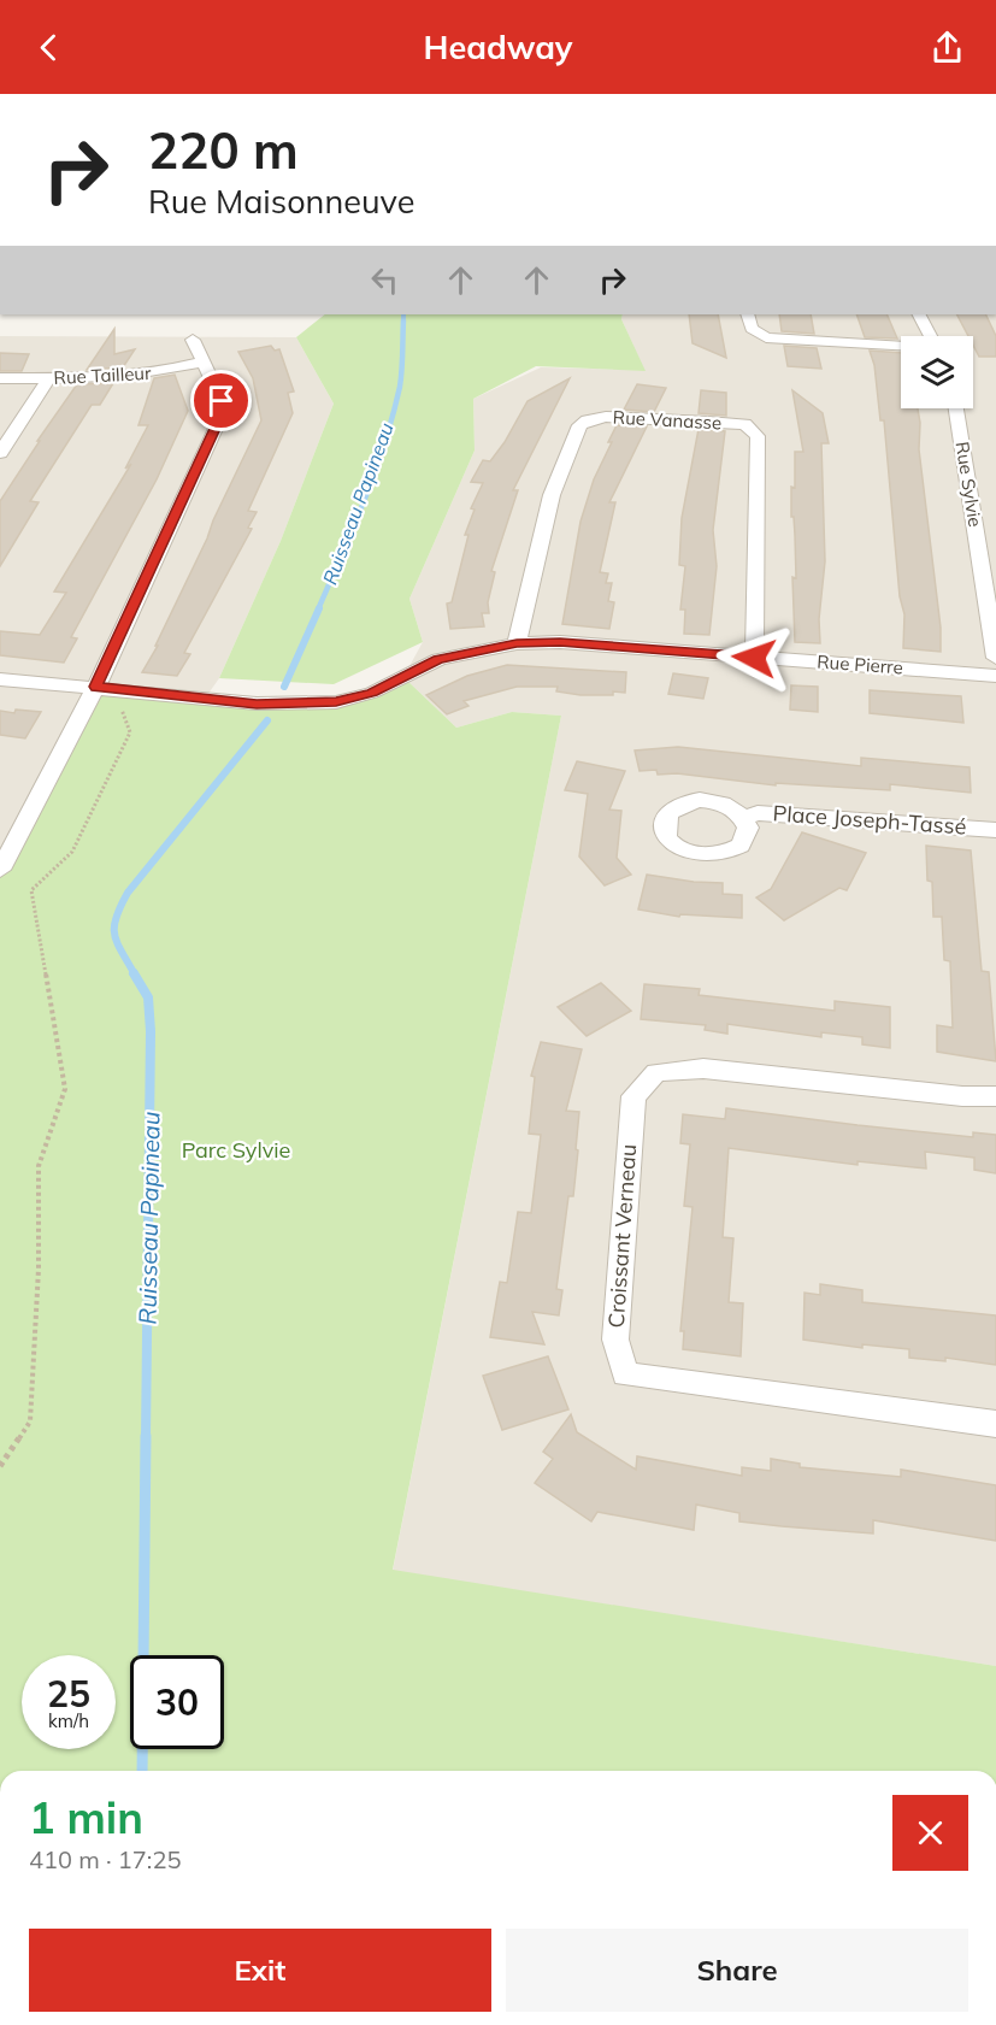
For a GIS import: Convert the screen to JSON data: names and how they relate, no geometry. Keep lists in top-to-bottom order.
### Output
{
  "streets": {
    "street": [
      "Rue Tailleur",
      "Rue Vanasse",
      "Rue Sylvie",
      "Rue Pierre",
      "Place Joseph-Tassé",
      "Croissant Verneau"
    ]
  },
  "crossings": [
    ["Rue Vanasse", "Rue Pierre"]
  ],
  "water": ["Ruisseau Papineau"],
  "parks": ["Parc Sylvie"],
  "page": {
    "header": "Headway",
    "turn": ["220 m", "Rue Maisonneuve"],
    "speed": "25 km/h",
    "limit": "30",
    "heading": ["1 min", "410 m · 17:25"],
    "buttons": ["Exit", "Share"]
  }
}
